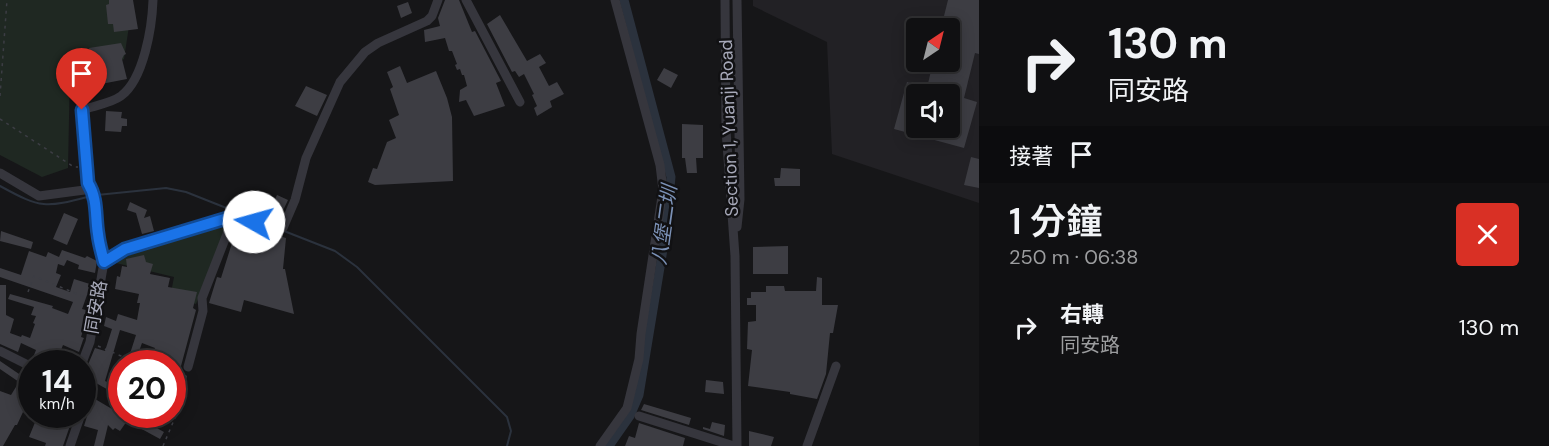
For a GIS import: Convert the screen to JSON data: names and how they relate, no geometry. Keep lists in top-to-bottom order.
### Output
{
  "streets": {
    "street": ["Section 1, Yuanji Road", "同安路"]
  },
  "water": ["八堡二圳"],
  "north": "top right",
  "page": {
    "turn": ["130 m", "同安路"],
    "then": "接著",
    "heading": ["1 分鐘", "250 m · 06:38"],
    "list": [
      {
        "name": "右轉",
        "note": "同安路",
        "value": "130 m"
      }
    ],
    "speed": "14 km/h",
    "limit": "20"
  }
}
